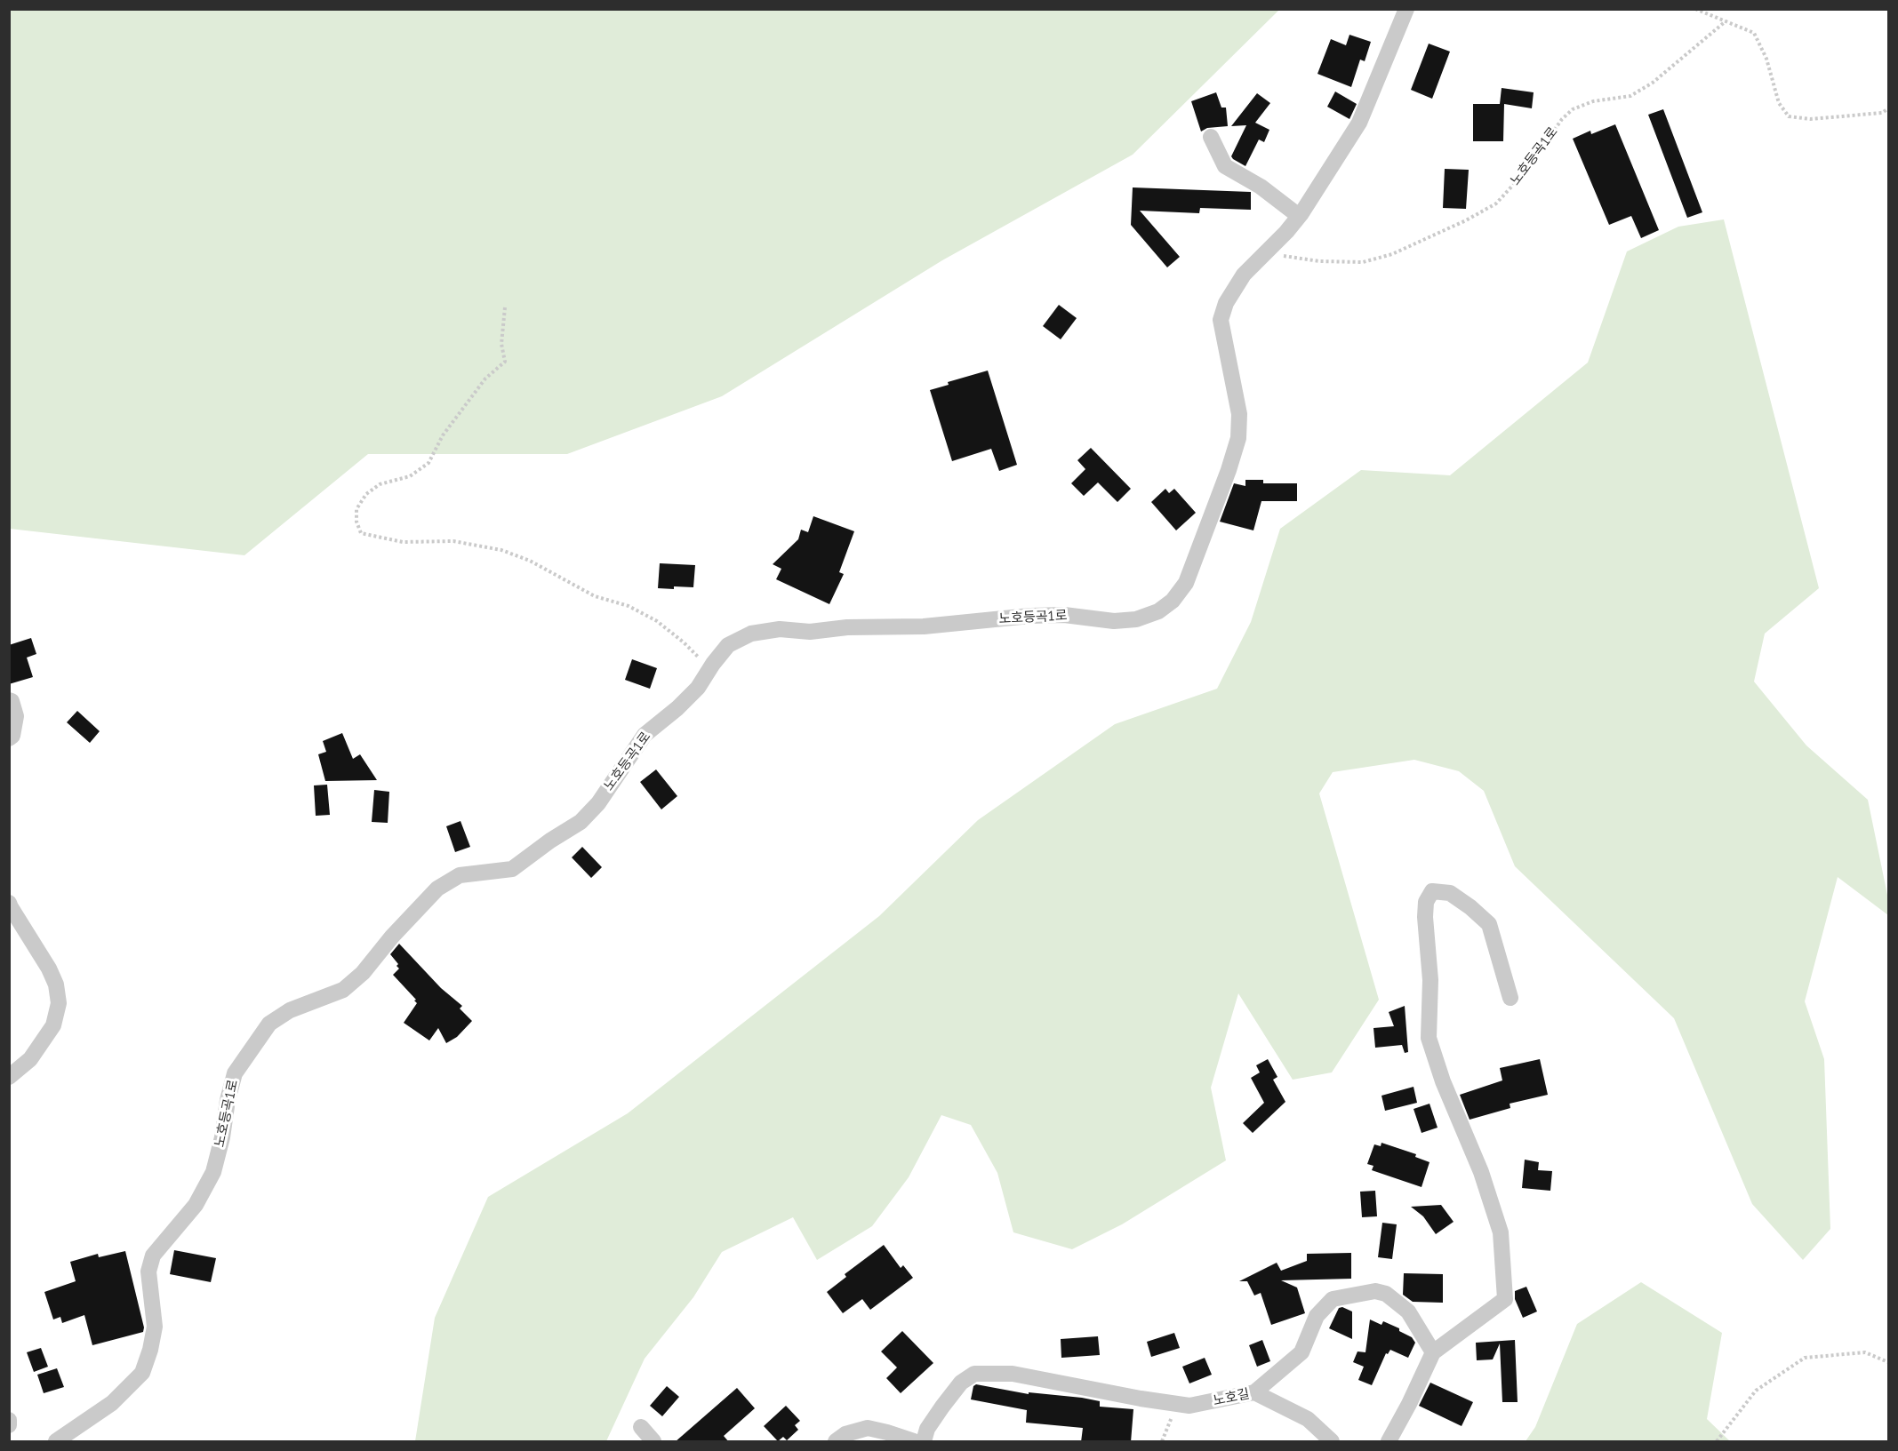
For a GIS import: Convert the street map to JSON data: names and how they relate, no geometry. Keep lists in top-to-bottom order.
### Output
{
  "streets": {
    "street": ["노호등곡1로", "노호길"]
  }
}
